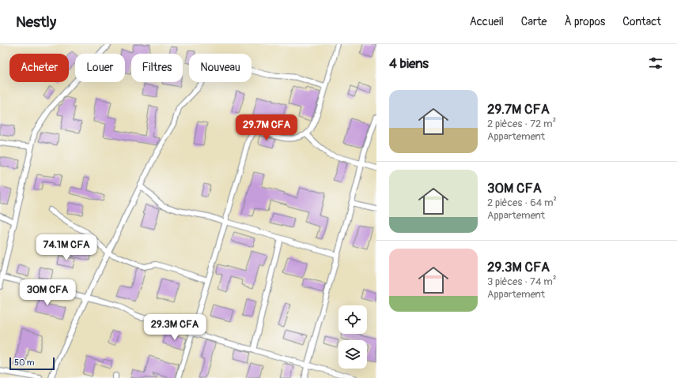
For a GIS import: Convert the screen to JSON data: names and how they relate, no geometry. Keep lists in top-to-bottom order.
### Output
{
  "scale_bar": "50 m",
  "page": {
    "header": "Nestly",
    "nav": [
      "Accueil",
      "Carte",
      "À propos",
      "Contact"
    ],
    "heading": "4 biens",
    "chip": [
      "Acheter",
      "Louer",
      "Filtres",
      "Nouveau"
    ],
    "list": [
      {
        "name": "29.7M CFA",
        "note": "2 pièces · 72 m² · Appartement"
      },
      {
        "name": "30M CFA",
        "note": "2 pièces · 64 m² · Appartement"
      },
      {
        "name": "29.3M CFA",
        "note": "3 pièces · 74 m² · Appartement"
      }
    ],
    "price": [
      "29.7M CFA",
      "74.1M CFA",
      "30M CFA",
      "29.3M CFA"
    ],
    "scale": "50 m"
  }
}
